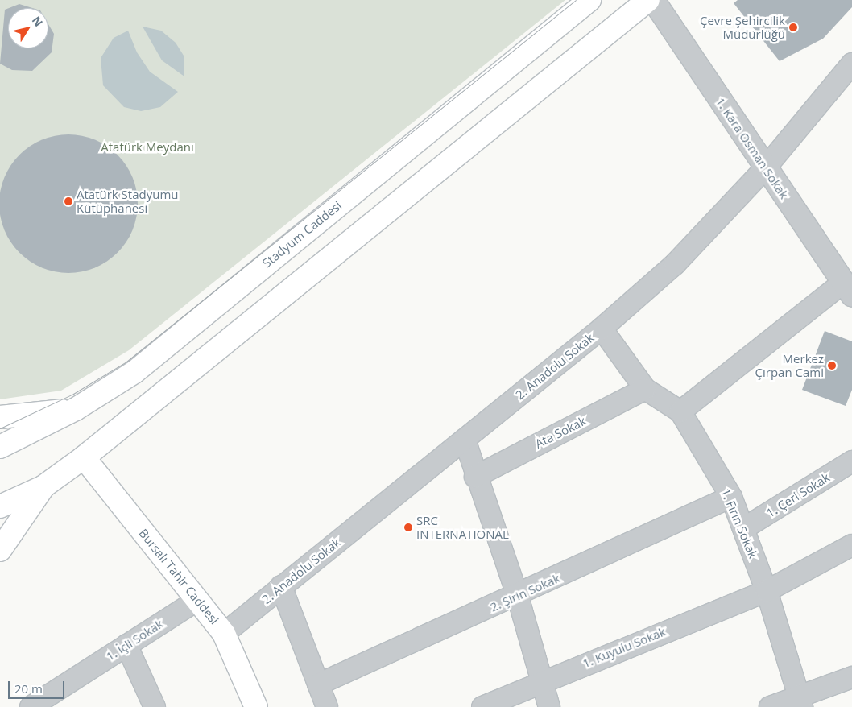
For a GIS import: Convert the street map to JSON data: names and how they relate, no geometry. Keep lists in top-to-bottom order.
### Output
{
  "streets": {
    "main road": ["Stadyum Caddesi", "Bursalı Tahir Caddesi"],
    "street": [
      "1. Kara Osman Sokak",
      "2. Anadolu Sokak",
      "Ata Sokak",
      "1. Çeri Sokak",
      "1. Fırın Sokak",
      "2. Şirin Sokak",
      "1. İçli Sokak",
      "1. Kuyulu Sokak"
    ]
  },
  "crossings": [
    ["1. Kara Osman Sokak", "2. Anadolu Sokak"],
    ["2. Anadolu Sokak", "1. Fırın Sokak"],
    ["2. Anadolu Sokak", "Bursalı Tahir Caddesi"],
    ["Ata Sokak", "1. Fırın Sokak"],
    ["1. Çeri Sokak", "1. Fırın Sokak"],
    ["1. Fırın Sokak", "2. Şirin Sokak"],
    ["1. Fırın Sokak", "1. Kuyulu Sokak"],
    ["Bursalı Tahir Caddesi", "1. İçli Sokak"]
  ],
  "parks": ["Atatürk Meydanı"],
  "places": [
    "Çevre Şehircilik Müdürlüğü",
    "Atatürk Stadyumu Kütüphanesi",
    "Merkez Çırpan Cami",
    "SRC INTERNATIONAL"
  ],
  "scale_bar": "20 m",
  "north": "top right"
}
